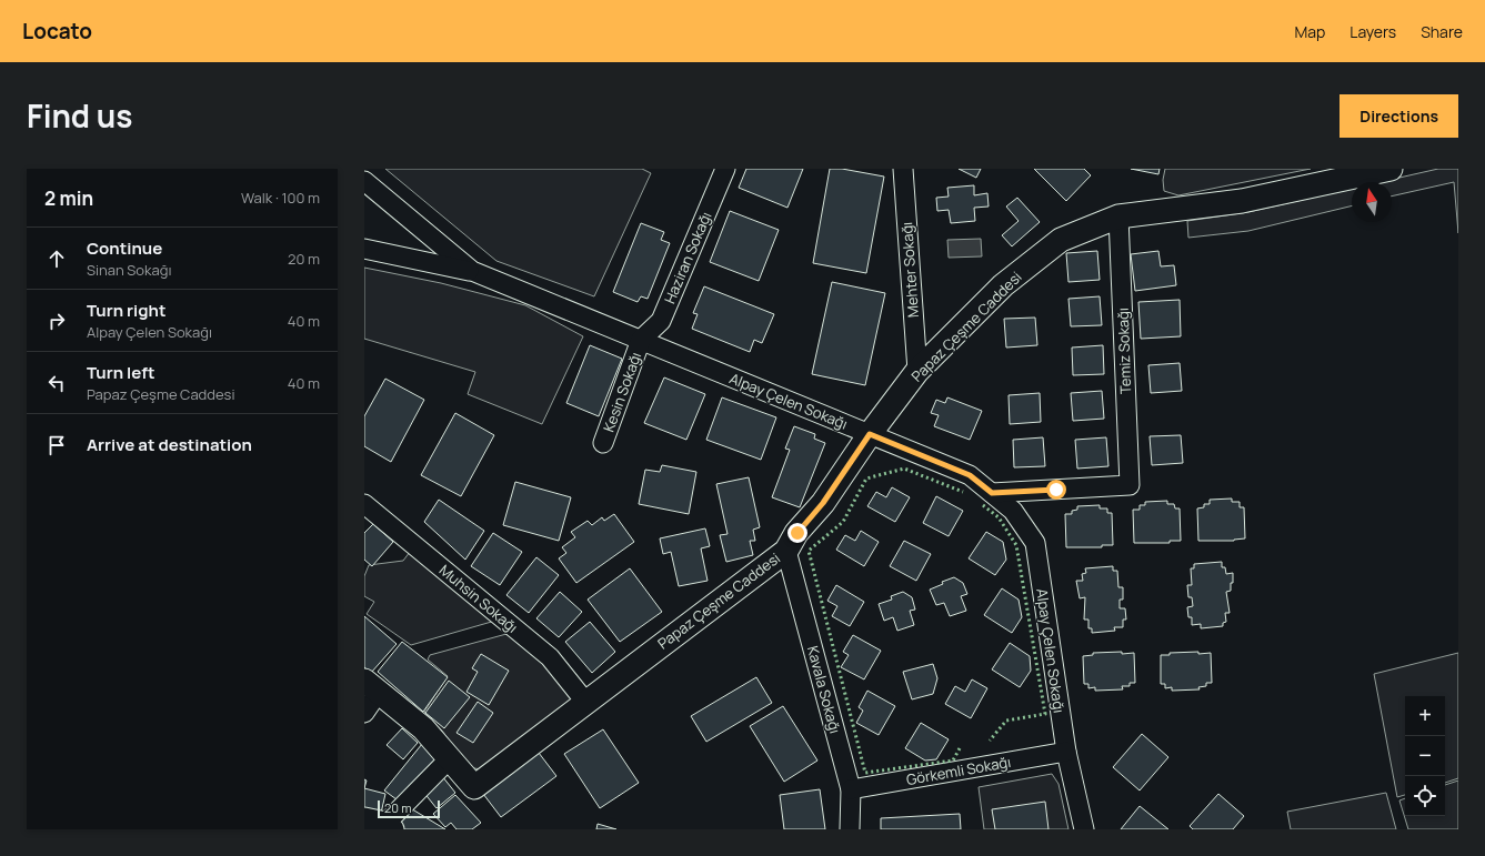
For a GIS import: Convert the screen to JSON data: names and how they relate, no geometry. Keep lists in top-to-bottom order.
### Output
{
  "streets": {
    "street": [
      "Haziran Sokağı",
      "Mehter Sokağı",
      "Papaz Çeşme Caddesi",
      "Temiz Sokağı",
      "Kesin Sokağı",
      "Alpay Çelen Sokağı",
      "Muhsin Sokağı",
      "Kavala Sokağı",
      "Görkemli Sokağı"
    ]
  },
  "crossings": [
    ["Haziran Sokağı", "Kesin Sokağı"],
    ["Haziran Sokağı", "Alpay Çelen Sokağı"],
    ["Mehter Sokağı", "Papaz Çeşme Caddesi"],
    ["Papaz Çeşme Caddesi", "Temiz Sokağı"],
    ["Papaz Çeşme Caddesi", "Alpay Çelen Sokağı"],
    ["Papaz Çeşme Caddesi", "Muhsin Sokağı"],
    ["Papaz Çeşme Caddesi", "Kavala Sokağı"],
    ["Temiz Sokağı", "Alpay Çelen Sokağı"],
    ["Kesin Sokağı", "Alpay Çelen Sokağı"],
    ["Alpay Çelen Sokağı", "Görkemli Sokağı"],
    ["Kavala Sokağı", "Görkemli Sokağı"]
  ],
  "scale_bar": "20 m",
  "north": "top",
  "page": {
    "header": "Locato",
    "nav": ["Map", "Layers", "Share"],
    "title": "Find us",
    "buttons": "Directions",
    "heading": ["2 min", "Walk · 100 m"],
    "list": [
      ["Continue", "Sinan Sokağı", "20 m"],
      ["Turn right", "Alpay Çelen Sokağı", "40 m"],
      ["Turn left", "Papaz Çeşme Caddesi", "40 m"],
      "Arrive at destination"
    ],
    "map_buttons": ["+", "−"],
    "scale": "20 m"
  }
}
